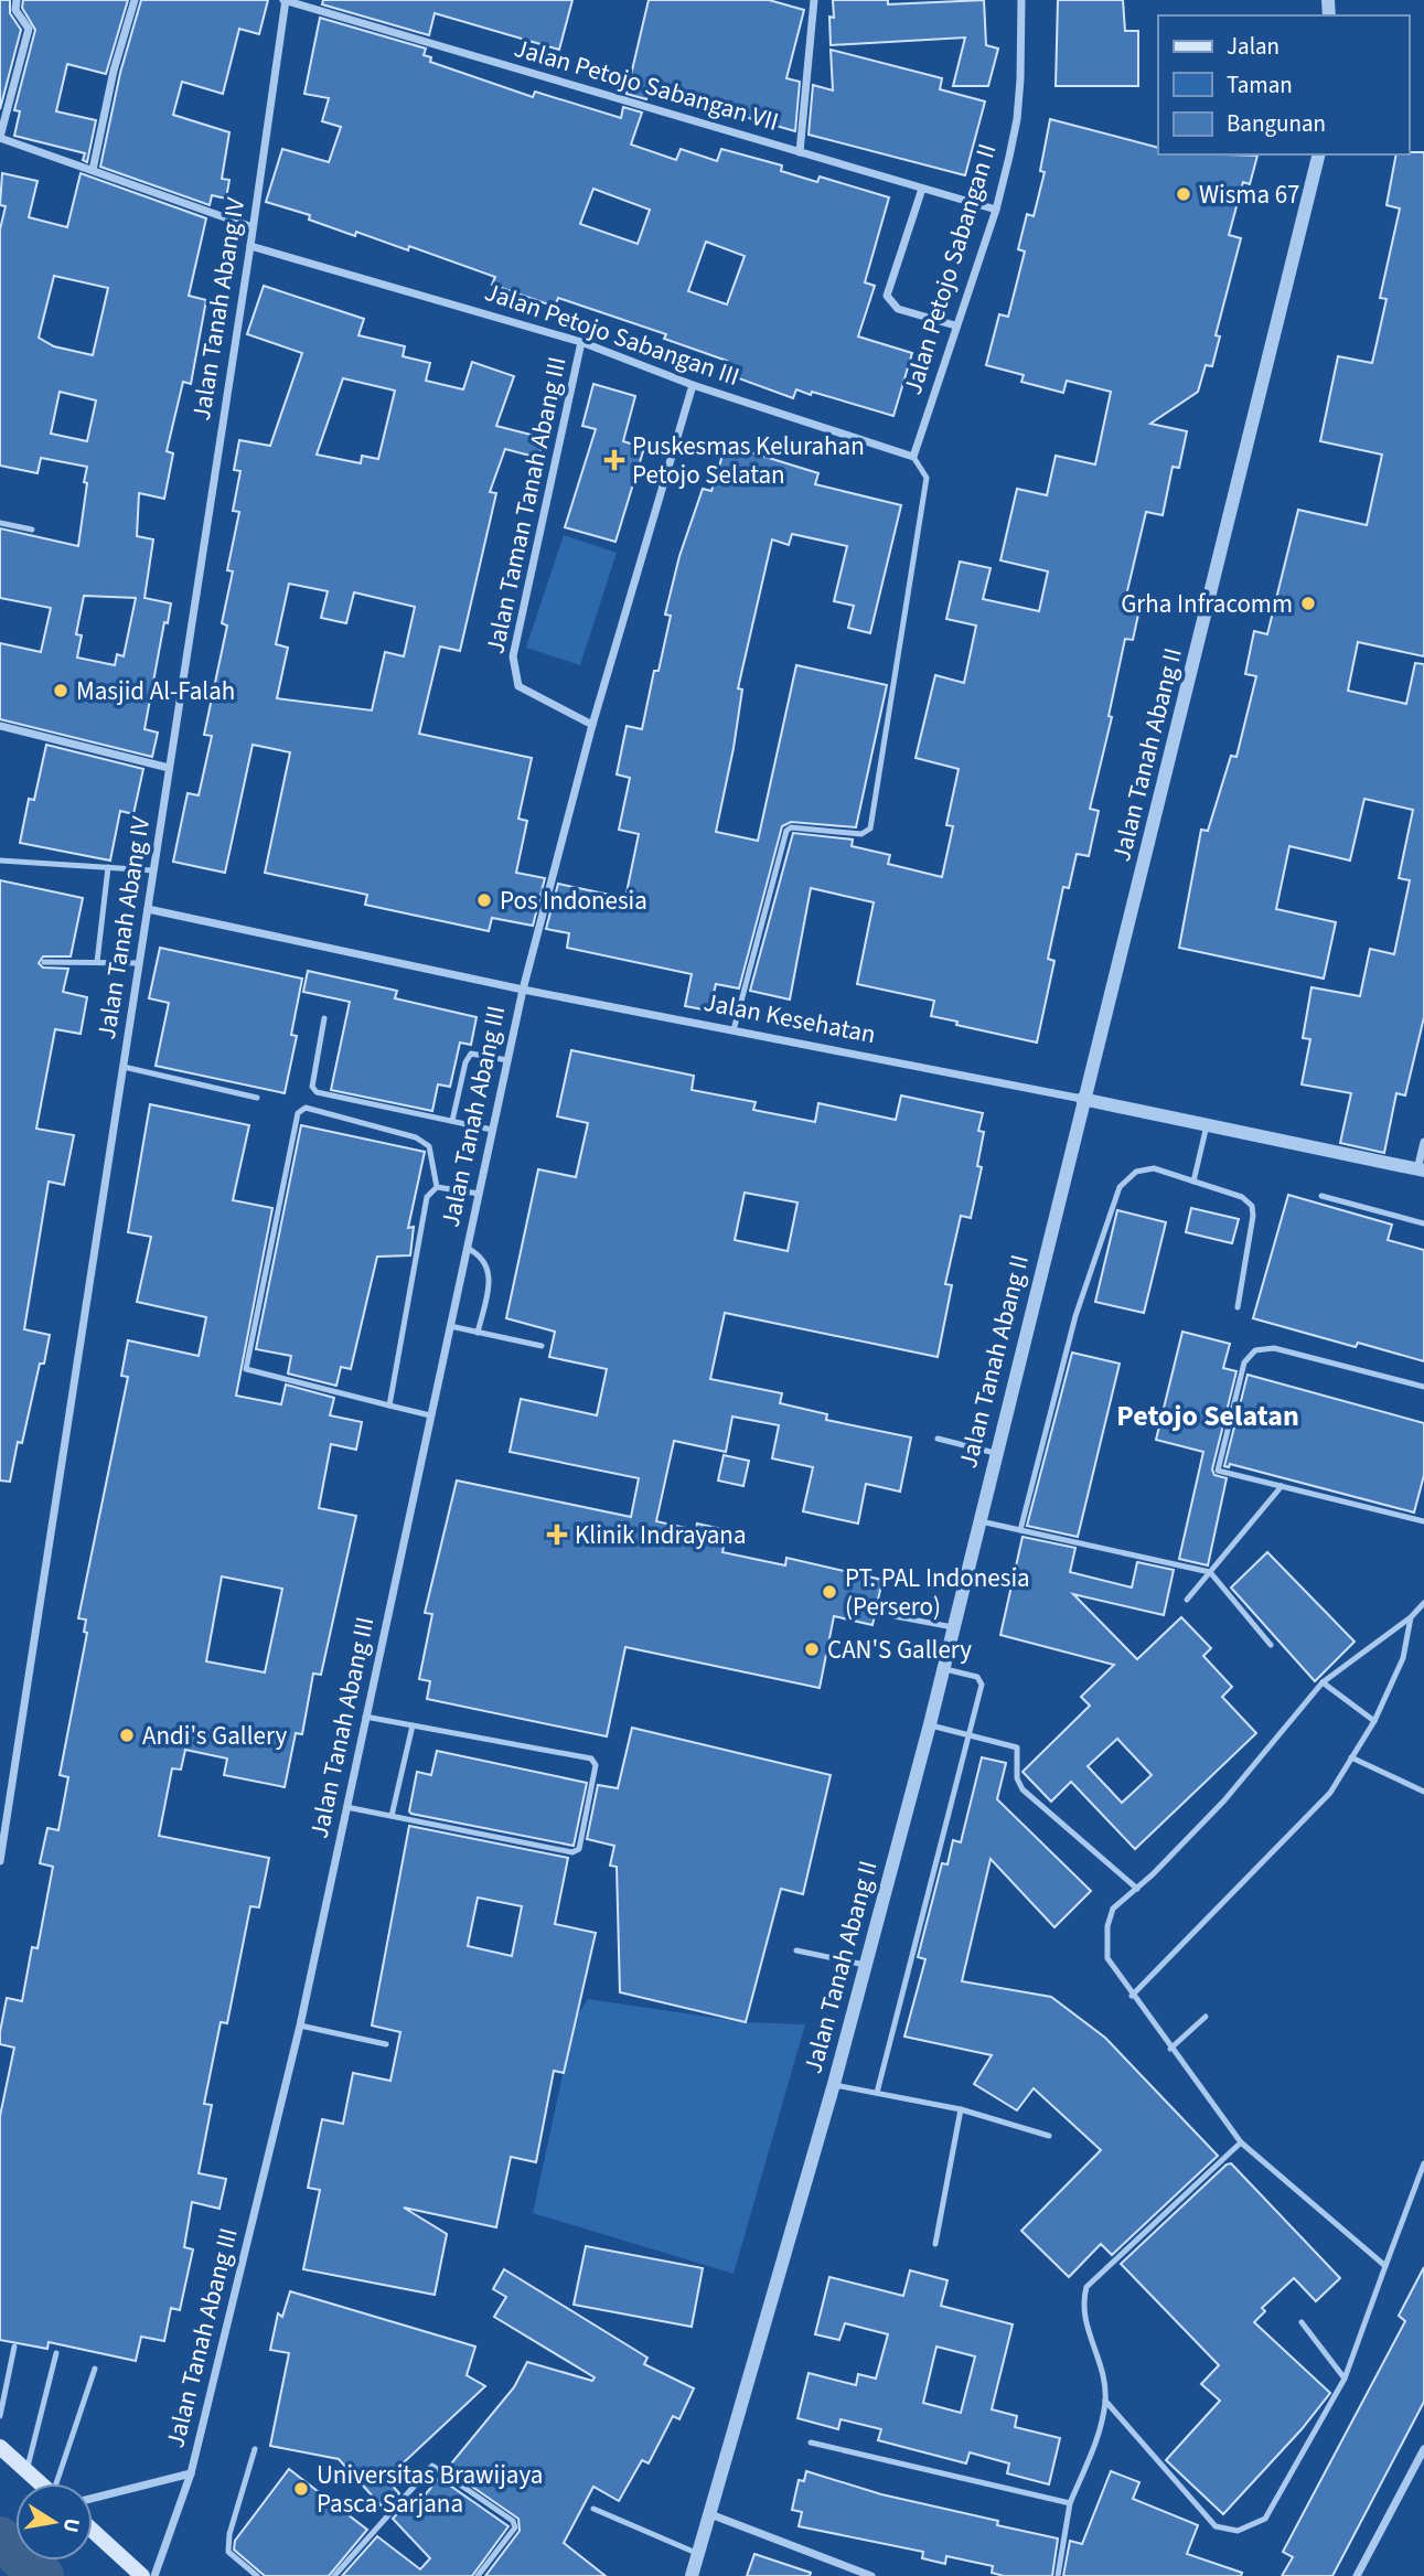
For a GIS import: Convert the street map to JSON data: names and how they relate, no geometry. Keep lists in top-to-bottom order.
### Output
{
  "streets": {
    "street": [
      "Jalan Petojo Sabangan VII",
      "Jalan Petojo Sabangan II",
      "Jalan Tanah Abang IV",
      "Jalan Petojo Sabangan III",
      "Jalan Taman Tanah Abang III",
      "Jalan Tanah Abang II",
      "Jalan Kesehatan",
      "Jalan Tanah Abang III"
    ]
  },
  "crossings": [
    ["Jalan Petojo Sabangan VII", "Jalan Petojo Sabangan II"],
    ["Jalan Petojo Sabangan VII", "Jalan Tanah Abang IV"],
    ["Jalan Petojo Sabangan II", "Jalan Petojo Sabangan III"],
    ["Jalan Tanah Abang IV", "Jalan Petojo Sabangan III"],
    ["Jalan Tanah Abang IV", "Jalan Kesehatan"],
    ["Jalan Petojo Sabangan III", "Jalan Taman Tanah Abang III"],
    ["Jalan Tanah Abang II", "Jalan Kesehatan"],
    ["Jalan Kesehatan", "Jalan Tanah Abang III"]
  ],
  "districts": ["Petojo Selatan"],
  "places": {
    "other": [
      "Wisma 67",
      "Grha Infracomm",
      "Masjid Al-Falah",
      "Pos Indonesia",
      "PT. PAL Indonesia (Persero)",
      "CAN'S Gallery",
      "Andi's Gallery",
      "Universitas Brawijaya Pasca Sarjana"
    ],
    "health": ["Puskesmas Kelurahan Petojo Selatan", "Klinik Indrayana"]
  },
  "legend": ["Jalan", "Taman", "Bangunan"],
  "north": "right"
}
